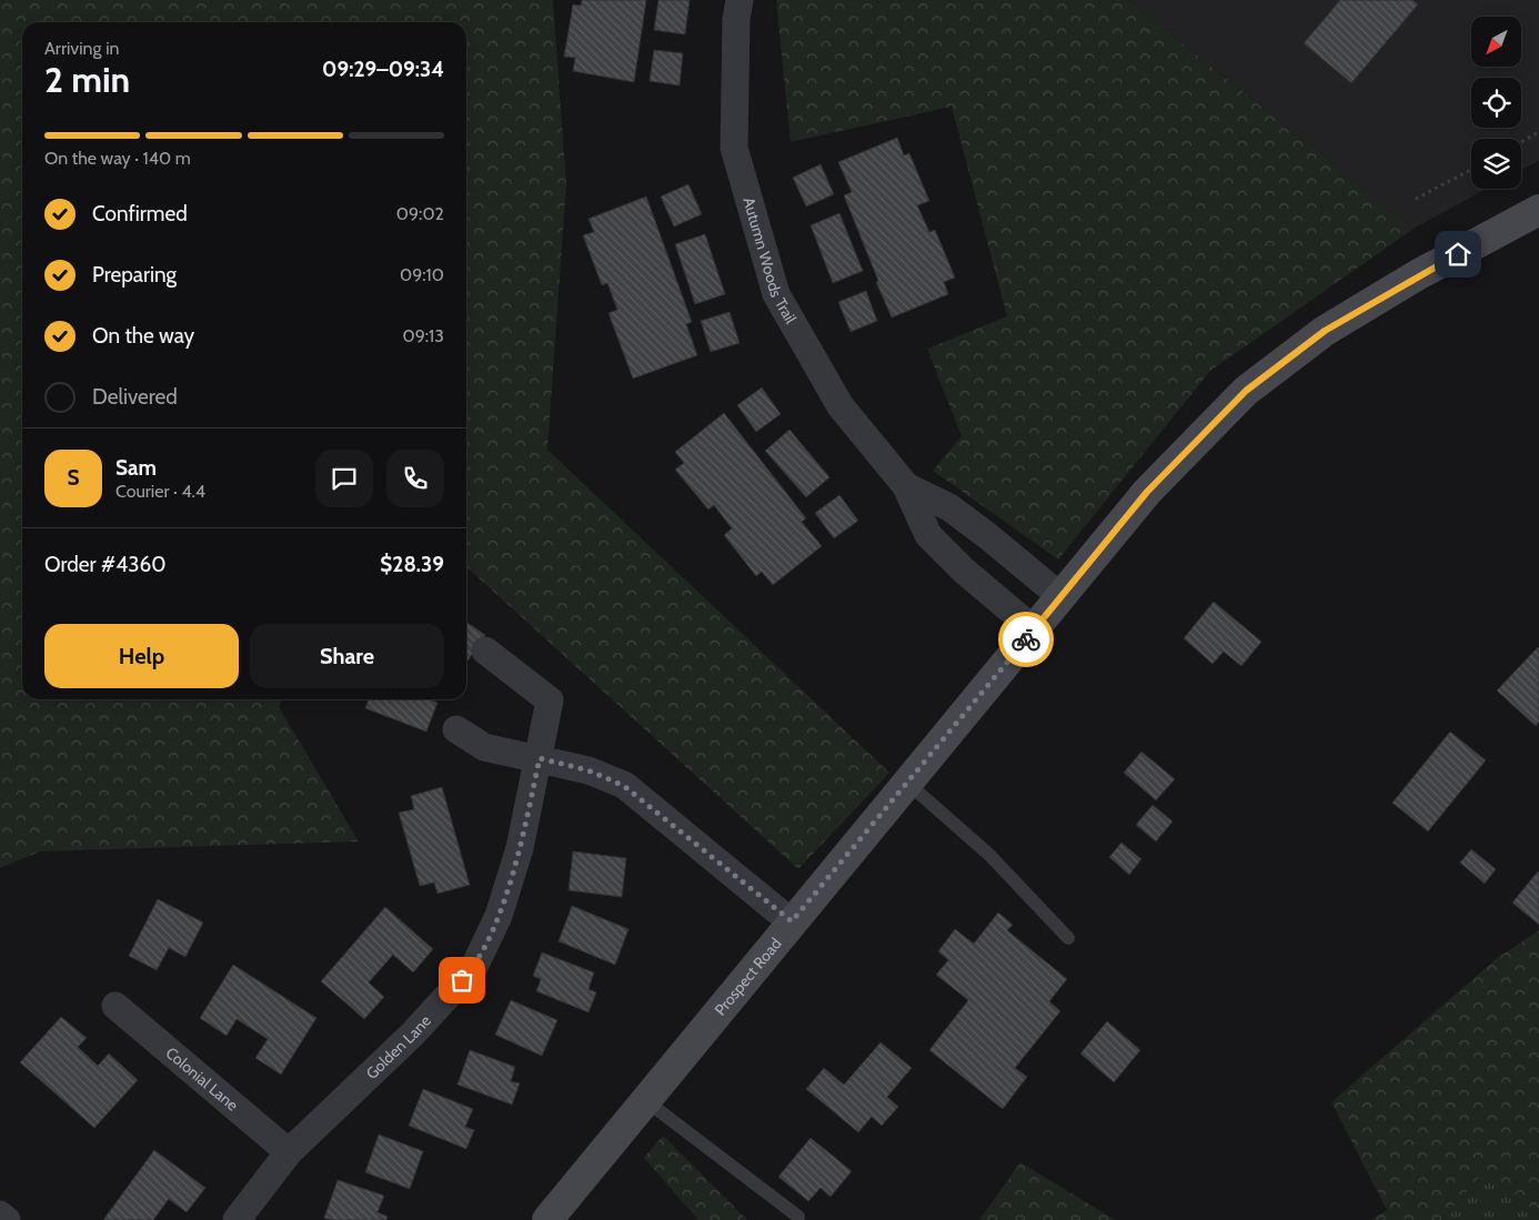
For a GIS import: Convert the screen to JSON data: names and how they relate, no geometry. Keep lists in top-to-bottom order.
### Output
{
  "streets": {
    "main road": ["Prospect Road"],
    "street": ["Autumn Woods Trail", "Golden Lane", "Colonial Lane"]
  },
  "crossings": [
    ["Autumn Woods Trail", "Prospect Road"],
    ["Golden Lane", "Colonial Lane"]
  ],
  "north": "bottom left",
  "page": {
    "heading": ["2 min", "Arriving in", "09:29–09:34"],
    "panel": [
      "Sam",
      "Courier · 4.4",
      "Order #4360",
      "$28.39"
    ],
    "bar": "On the way · 140 m",
    "list": [
      ["Confirmed", "09:02"],
      ["Preparing", "09:10"],
      ["On the way", "09:13"],
      "Delivered"
    ],
    "round": "S",
    "buttons": ["Help", "Share"]
  }
}
